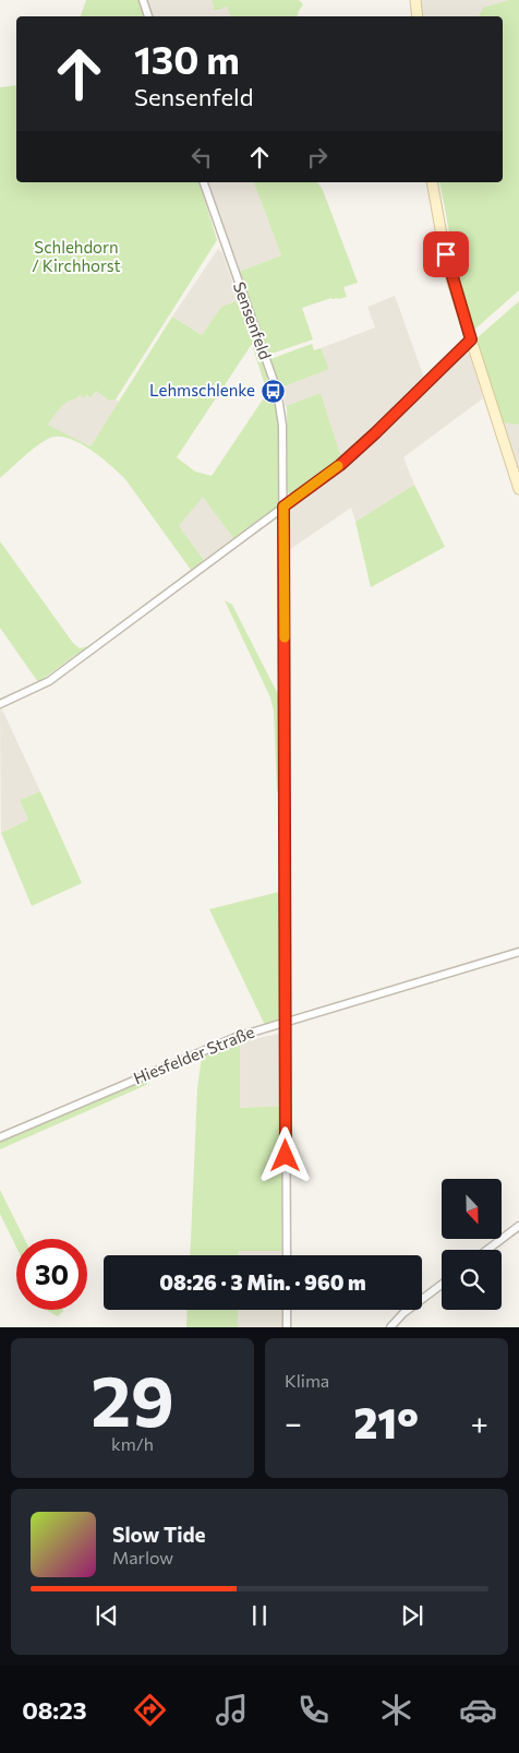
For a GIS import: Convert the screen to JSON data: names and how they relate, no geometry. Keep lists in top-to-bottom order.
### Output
{
  "streets": {
    "street": ["Sensenfeld", "Hiesfelder Straße"]
  },
  "crossings": [
    ["Sensenfeld", "Hiesfelder Straße"]
  ],
  "parks": ["Schlehdorn / Kirchhorst"],
  "places": {
    "bus stop": ["Lehmschlenke"]
  },
  "north": "bottom",
  "page": {
    "turn": ["130 m", "Sensenfeld"],
    "limit": "30",
    "trip": "08:26 · 3 Min. · 960 m",
    "tile": [
      ["29", "km/h"],
      "Klima"
    ],
    "heat": ["−", "21°", "+"],
    "song": ["Slow Tide", "Marlow"],
    "tabs": "08:23"
  }
}
